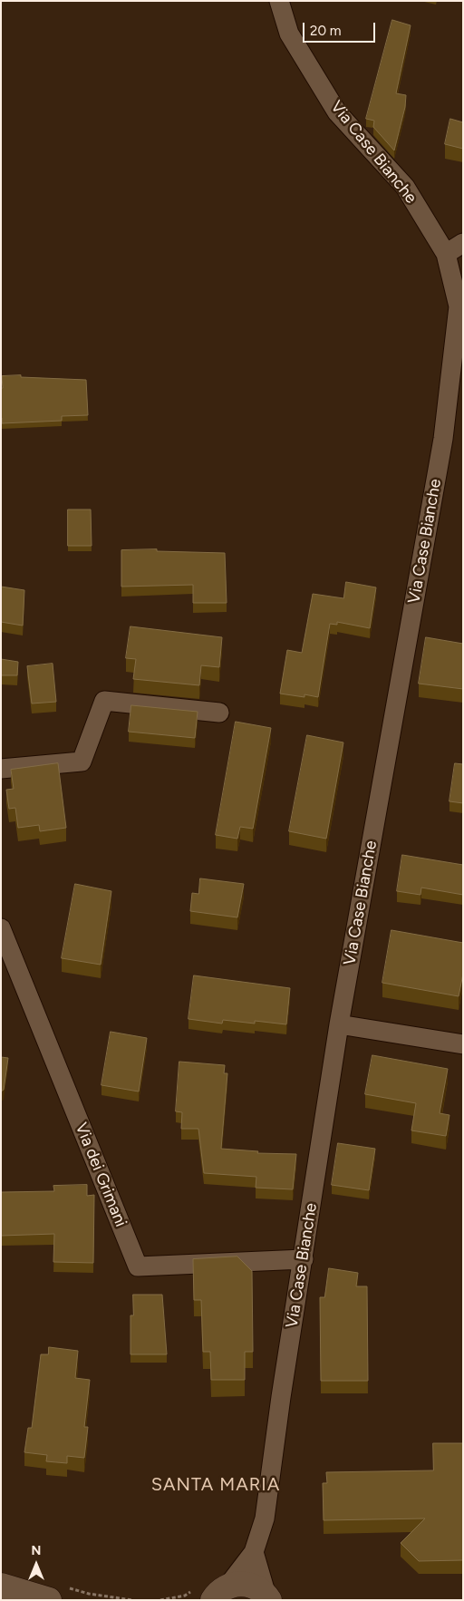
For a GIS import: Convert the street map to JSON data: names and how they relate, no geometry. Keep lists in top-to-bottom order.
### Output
{
  "streets": {
    "street": ["Via Case Bianche", "Via dei Grimani"]
  },
  "crossings": [
    ["Via Case Bianche", "Via dei Grimani"]
  ],
  "districts": ["SANTA MARIA"],
  "scale_bar": "20 m",
  "north": "top"
}
